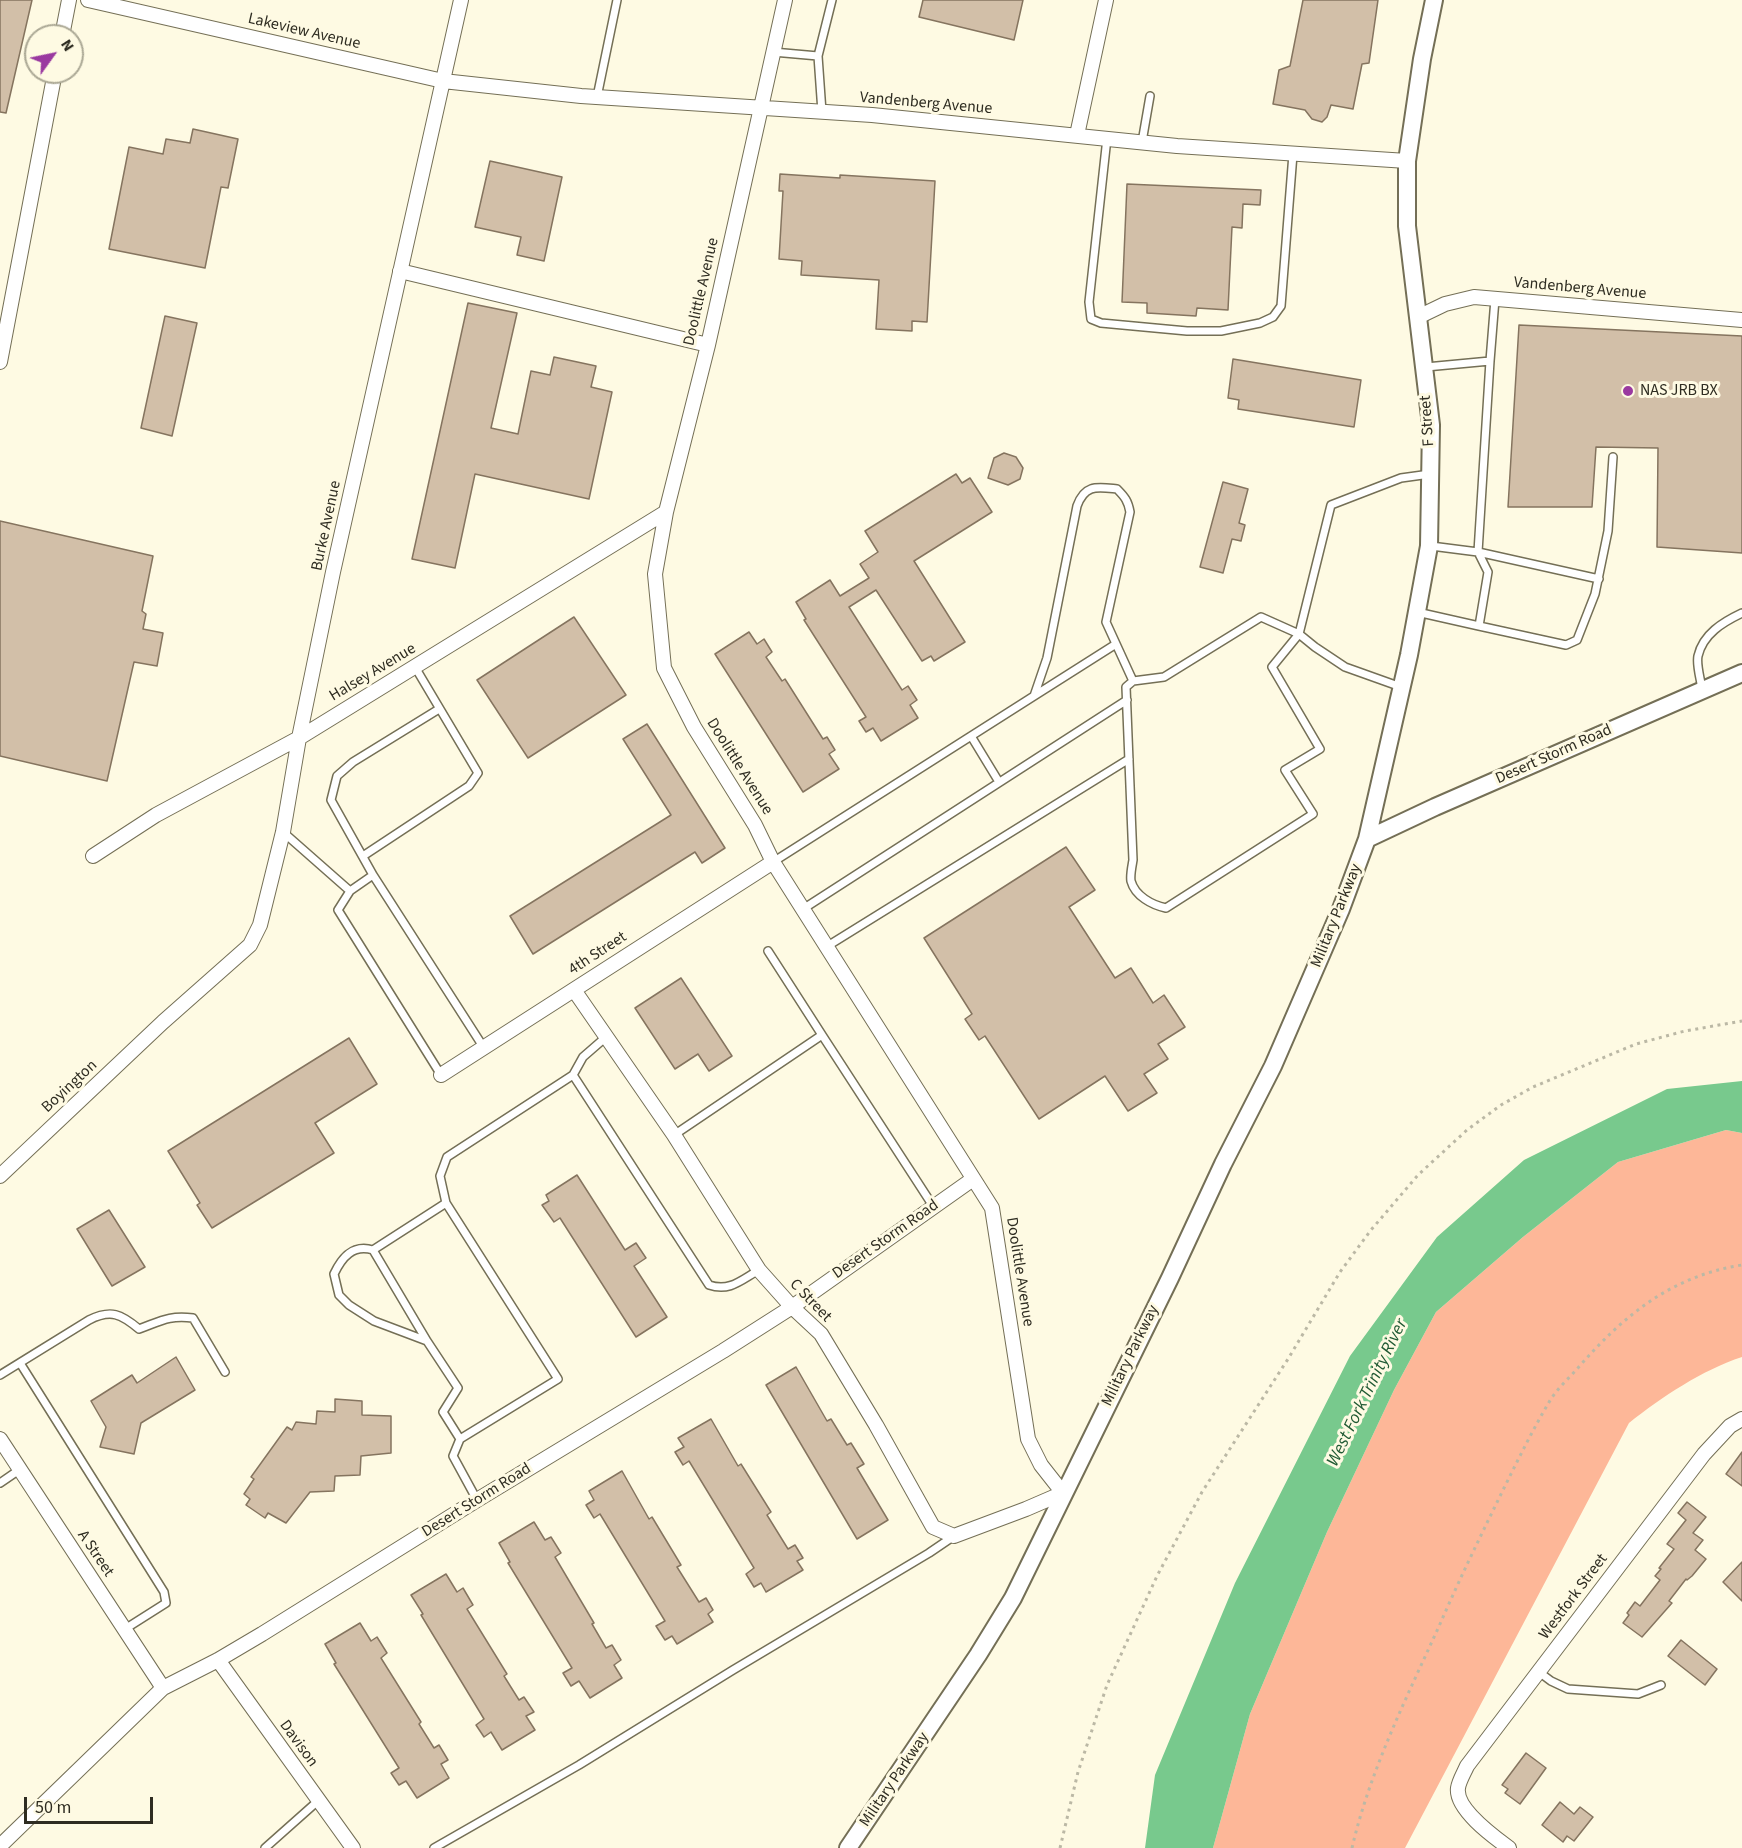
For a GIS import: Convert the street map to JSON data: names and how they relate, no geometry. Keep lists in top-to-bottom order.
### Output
{
  "streets": {
    "street": [
      "Lakeview Avenue",
      "Vandenberg Avenue",
      "Doolittle Avenue",
      "F Street",
      "Burke Avenue",
      "Halsey Avenue",
      "Desert Storm Road",
      "Military Parkway",
      "4th Street",
      "Boyington",
      "C Street",
      "A Street",
      "Westfork Street",
      "Davison"
    ]
  },
  "crossings": [
    ["Lakeview Avenue", "Vandenberg Avenue"],
    ["Lakeview Avenue", "Burke Avenue"],
    ["Vandenberg Avenue", "Doolittle Avenue"],
    ["Vandenberg Avenue", "F Street"],
    ["Vandenberg Avenue", "Burke Avenue"],
    ["Doolittle Avenue", "Halsey Avenue"],
    ["Doolittle Avenue", "Desert Storm Road"],
    ["Doolittle Avenue", "Military Parkway"],
    ["Doolittle Avenue", "4th Street"],
    ["F Street", "Desert Storm Road"],
    ["F Street", "Military Parkway"],
    ["Burke Avenue", "Halsey Avenue"],
    ["Burke Avenue", "Boyington"],
    ["Desert Storm Road", "Military Parkway"],
    ["Desert Storm Road", "C Street"],
    ["Desert Storm Road", "A Street"],
    ["Desert Storm Road", "Davison"],
    ["4th Street", "C Street"]
  ],
  "water": ["West Fork Trinity River"],
  "places": ["NAS JRB BX"],
  "scale_bar": "50 m",
  "north": "top right"
}
